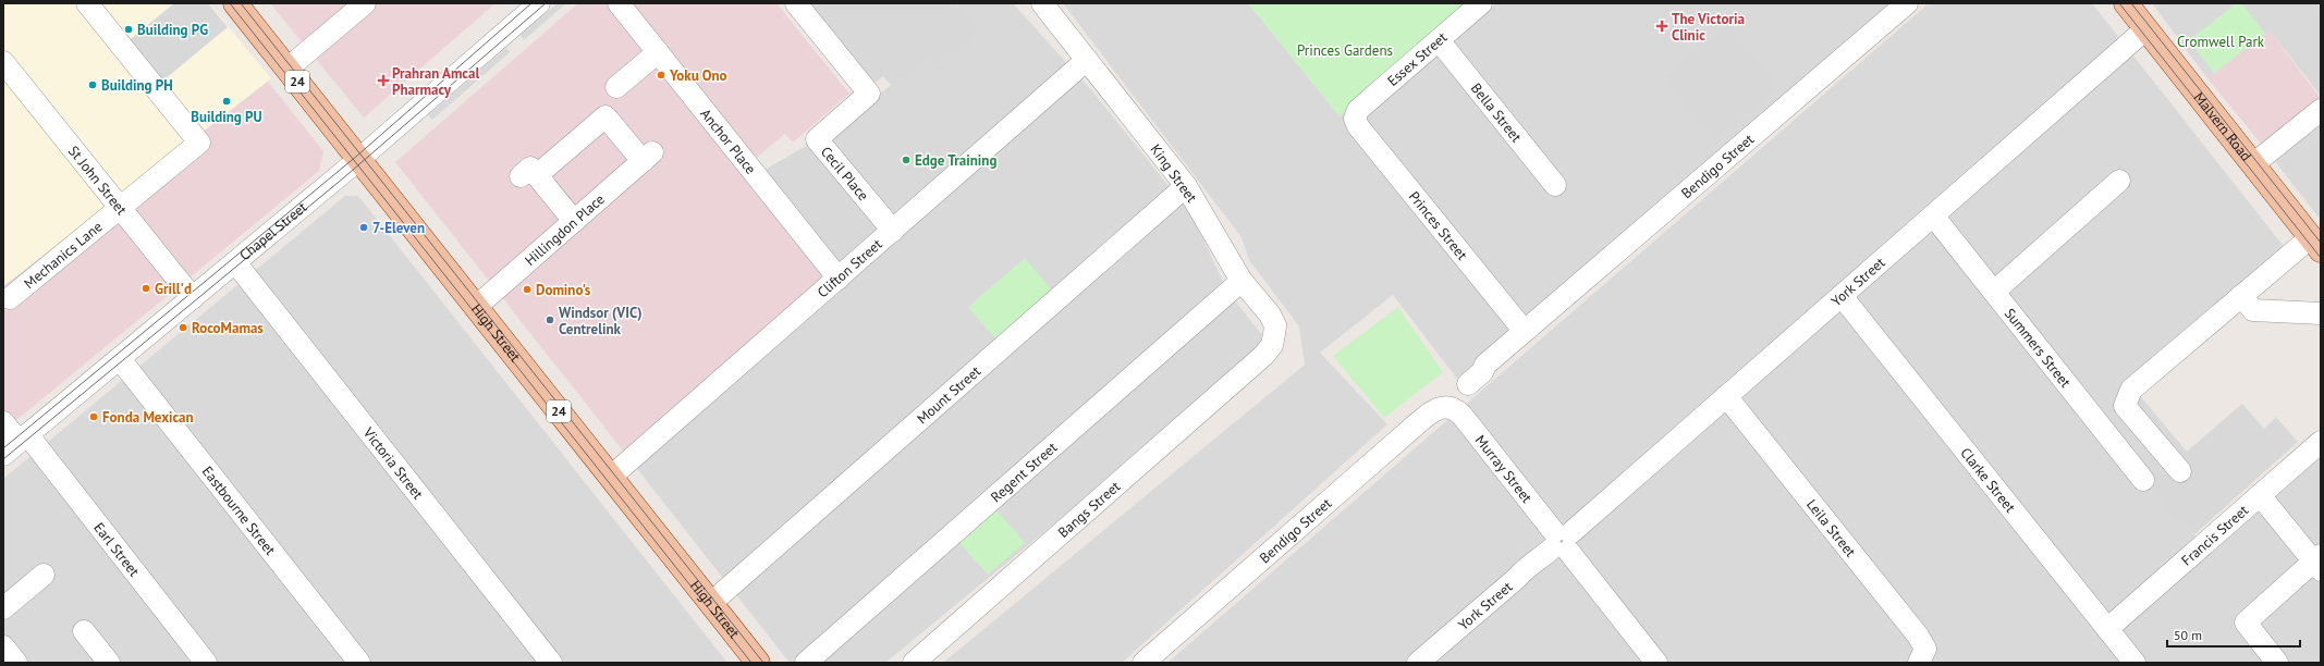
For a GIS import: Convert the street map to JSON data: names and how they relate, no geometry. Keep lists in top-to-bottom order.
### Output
{
  "streets": {
    "main road": ["24", "Malvern Road", "High Street"],
    "street": [
      "Essex Street",
      "Bella Street",
      "Anchor Place",
      "Bendigo Street",
      "Cecil Place",
      "King Street",
      "St John Street",
      "Princes Street",
      "Hillingdon Place",
      "Chapel Street",
      "Mechanics Lane",
      "Clifton Street",
      "York Street",
      "Summers Street",
      "Mount Street",
      "Victoria Street",
      "Murray Street",
      "Regent Street",
      "Clarke Street",
      "Bangs Street",
      "Eastbourne Street",
      "Leila Street",
      "Francis Street",
      "Earl Street"
    ]
  },
  "crossings": [
    ["Essex Street", "Bella Street"],
    ["Essex Street", "Princes Street"],
    ["Malvern Road", "York Street"],
    ["Anchor Place", "Clifton Street"],
    ["Bendigo Street", "Princes Street"],
    ["Bendigo Street", "Murray Street"],
    ["Cecil Place", "Clifton Street"],
    ["King Street", "Clifton Street"],
    ["King Street", "Mount Street"],
    ["King Street", "Regent Street"],
    ["King Street", "Bangs Street"],
    ["St John Street", "Chapel Street"],
    ["St John Street", "Mechanics Lane"],
    ["Hillingdon Place", "High Street"],
    ["Chapel Street", "High Street"],
    ["Chapel Street", "Victoria Street"],
    ["Chapel Street", "Eastbourne Street"],
    ["Chapel Street", "Earl Street"],
    ["Clifton Street", "High Street"],
    ["York Street", "Summers Street"],
    ["York Street", "Murray Street"],
    ["York Street", "Clarke Street"],
    ["York Street", "Leila Street"],
    ["High Street", "Mount Street"],
    ["Clarke Street", "Francis Street"]
  ],
  "parks": ["Cromwell Park", "Princes Gardens"],
  "places": {
    "health": ["The Victoria Clinic", "Prahran Amcal Pharmacy"],
    "other": [
      "Building PG",
      "Yoku Ono",
      "Building PH",
      "Building PU",
      "Edge Training",
      "7-Eleven",
      "Grill'd",
      "Domino's",
      "Windsor (VIC) Centrelink",
      "RocoMamas",
      "Fonda Mexican"
    ]
  },
  "scale_bar": "50 m"
}
